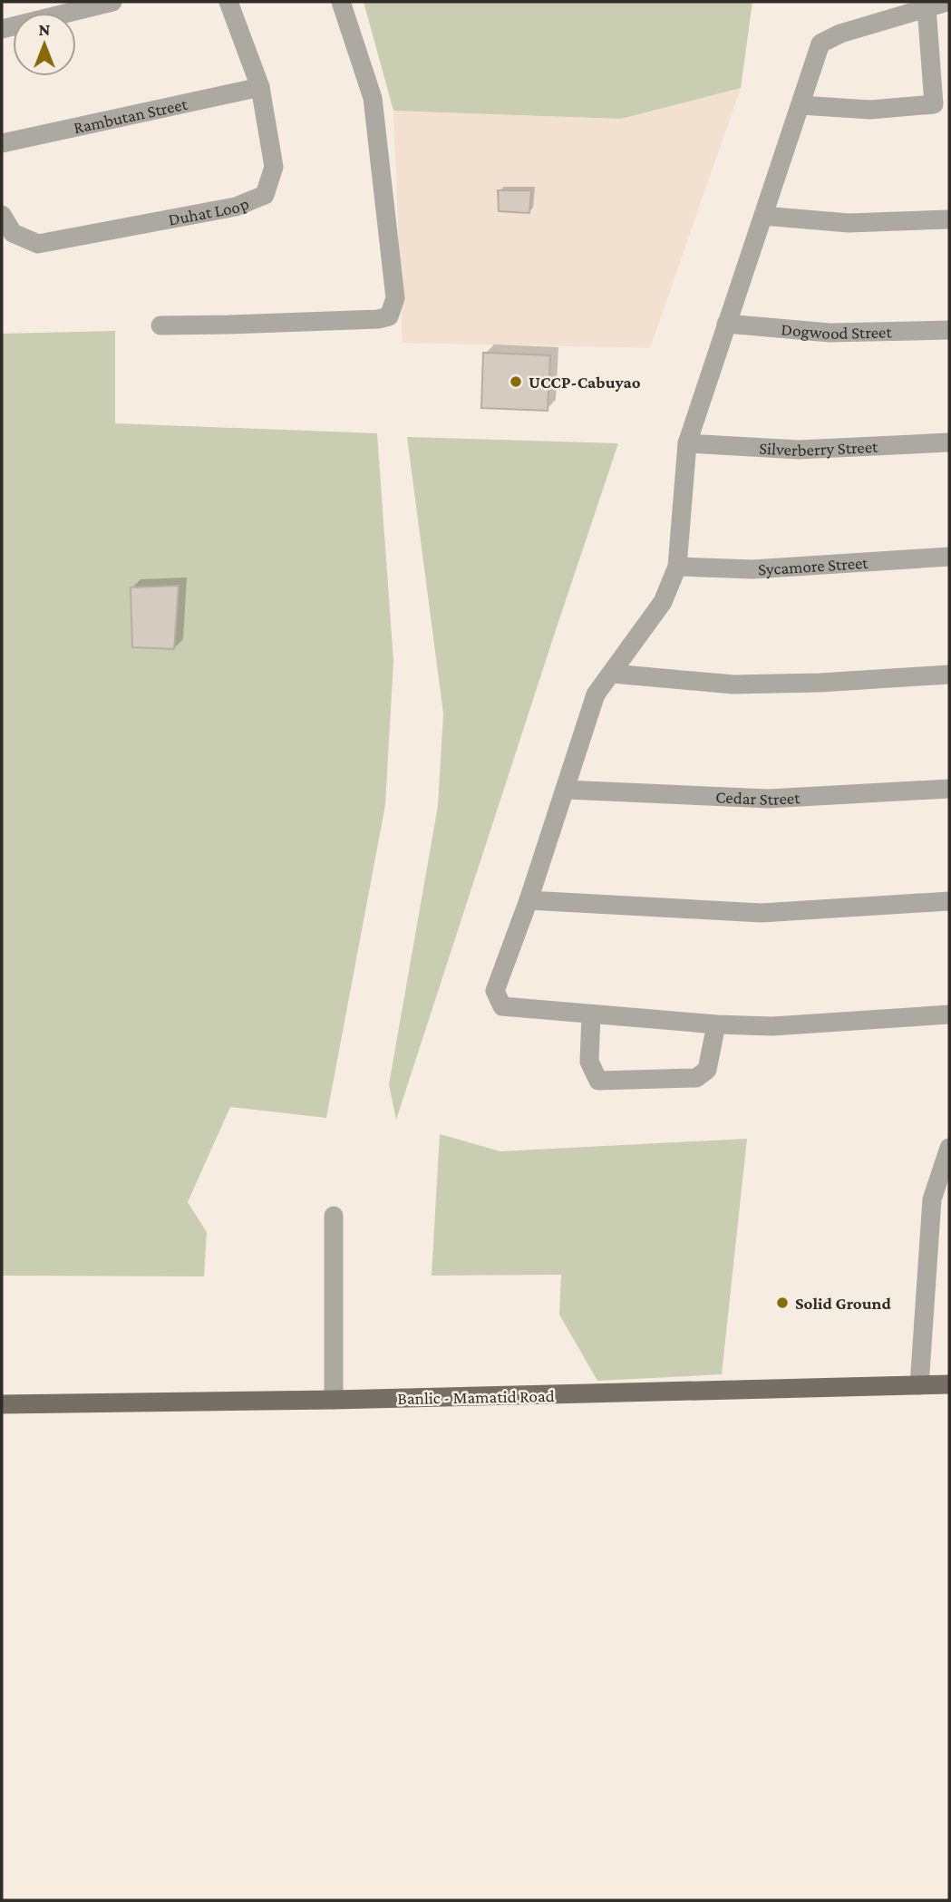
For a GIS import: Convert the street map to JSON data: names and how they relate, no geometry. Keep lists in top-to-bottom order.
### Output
{
  "streets": {
    "main road": ["Banlic - Mamatid Road"],
    "street": [
      "Rambutan Street",
      "Duhat Loop",
      "Dogwood Street",
      "Silverberry Street",
      "Sycamore Street",
      "Cedar Street"
    ]
  },
  "crossings": [
    ["Rambutan Street", "Duhat Loop"]
  ],
  "places": ["UCCP-Cabuyao", "Solid Ground"],
  "north": "top"
}
